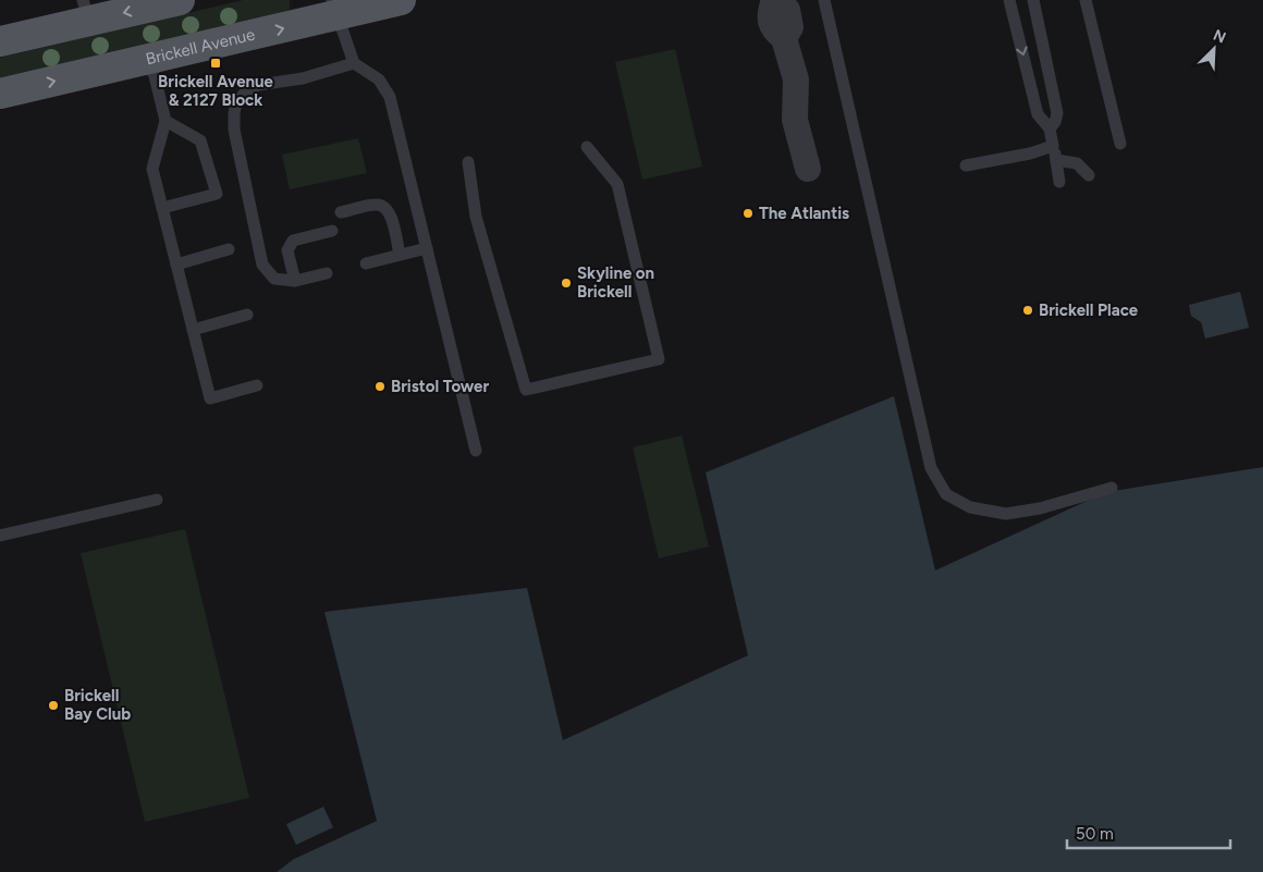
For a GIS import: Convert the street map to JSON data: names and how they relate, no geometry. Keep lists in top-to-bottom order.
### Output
{
  "streets": {
    "main road": ["Brickell Avenue"]
  },
  "places": {
    "transit": ["Brickell Avenue & 2127 Block"],
    "other": [
      "The Atlantis",
      "Skyline on Brickell",
      "Brickell Place",
      "Bristol Tower",
      "Brickell Bay Club"
    ]
  },
  "scale_bar": "50 m",
  "north": "top right"
}
